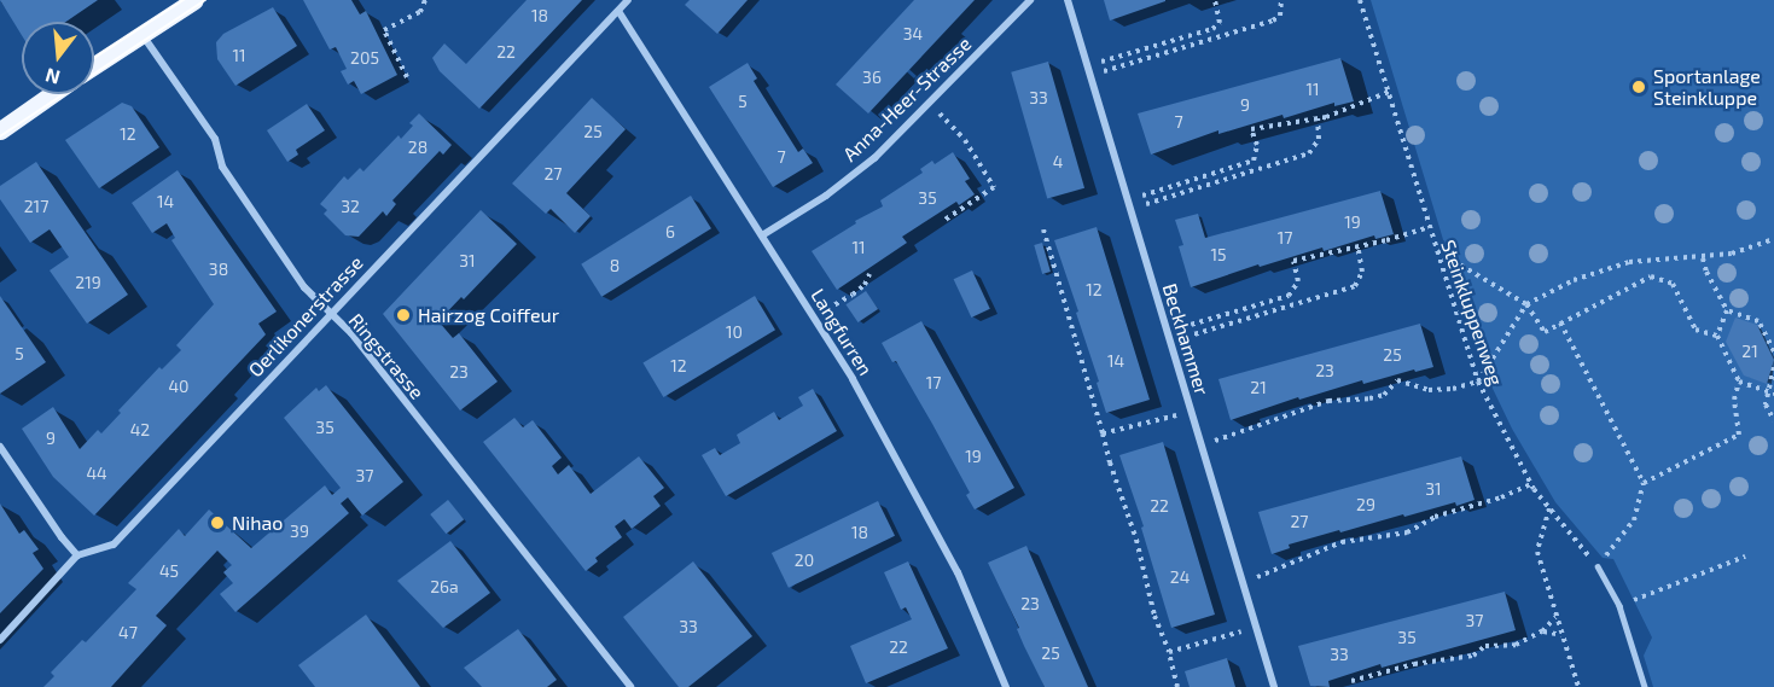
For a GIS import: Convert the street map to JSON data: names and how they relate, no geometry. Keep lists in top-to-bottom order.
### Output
{
  "streets": {
    "street": [
      "Anna-Heer-Strasse",
      "Oerlikonerstrasse",
      "Langfurren",
      "Beckhammer",
      "Ringstrasse"
    ],
    "path": ["Steinkluppenweg"]
  },
  "crossings": [
    ["Anna-Heer-Strasse", "Langfurren"],
    ["Oerlikonerstrasse", "Langfurren"],
    ["Oerlikonerstrasse", "Ringstrasse"]
  ],
  "places": ["Sportanlage Steinkluppe", "Hairzog Coiffeur", "Nihao"],
  "house_numbers": [
    "18",
    "34",
    "22",
    "11",
    "205",
    "36",
    "11",
    "33",
    "5",
    "9",
    "7",
    "25",
    "12",
    "28",
    "7",
    "4",
    "27",
    "35",
    "14",
    "217",
    "32",
    "19",
    "6",
    "17",
    "11",
    "15",
    "31",
    "8",
    "38",
    "219",
    "12",
    "10",
    "21",
    "5",
    "25",
    "14",
    "12",
    "23",
    "23",
    "17",
    "40",
    "21",
    "35",
    "42",
    "9",
    "19",
    "44",
    "37",
    "31",
    "29",
    "22",
    "27",
    "39",
    "18",
    "20",
    "45",
    "24",
    "26a",
    "23",
    "37",
    "33",
    "47",
    "35",
    "22",
    "25",
    "33"
  ],
  "north": "bottom"
}
